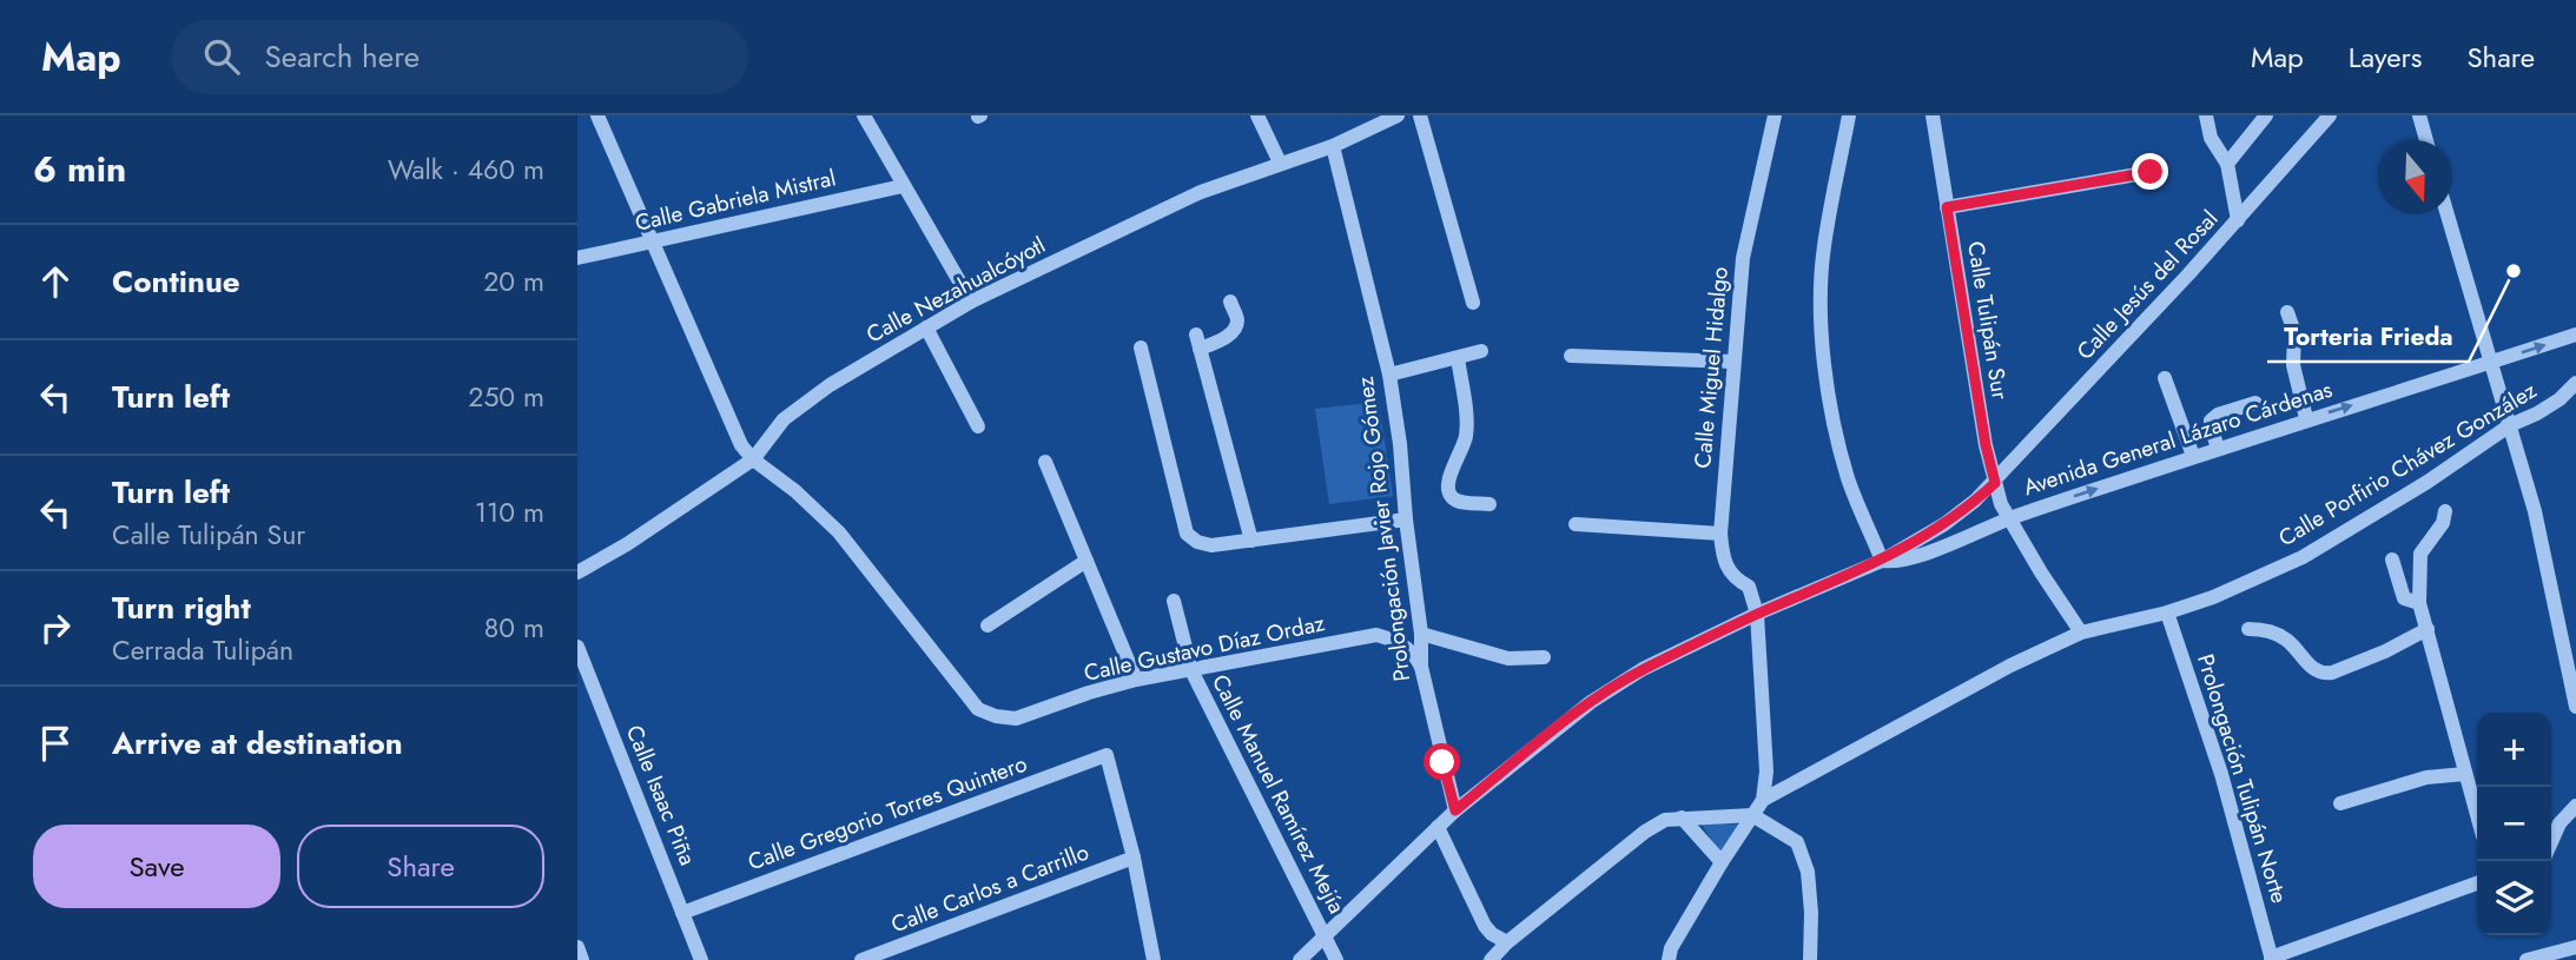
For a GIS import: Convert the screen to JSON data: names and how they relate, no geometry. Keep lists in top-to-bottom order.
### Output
{
  "streets": {
    "street": [
      "Calle Gabriela Mistral",
      "Calle Jesús del Rosal",
      "Calle Nezahualcóyotl",
      "Calle Tulipán Sur",
      "Calle Miguel Hidalgo",
      "Avenida General Lázaro Cárdenas",
      "Calle Porfirio Chávez González",
      "Prolongación Javier Rojo Gómez",
      "Calle Gustavo Díaz Ordaz",
      "Prolongación Tulipán Norte",
      "Calle Manuel Ramírez Mejía",
      "Calle Isaac Piña",
      "Calle Gregorio Torres Quintero",
      "Calle Carlos a Carrillo"
    ]
  },
  "crossings": [
    ["Calle Jesús del Rosal", "Calle Tulipán Sur"],
    ["Calle Jesús del Rosal", "Avenida General Lázaro Cárdenas"],
    ["Calle Nezahualcóyotl", "Prolongación Javier Rojo Gómez"],
    ["Calle Nezahualcóyotl", "Calle Gustavo Díaz Ordaz"],
    ["Calle Tulipán Sur", "Avenida General Lázaro Cárdenas"],
    ["Calle Tulipán Sur", "Calle Porfirio Chávez González"],
    ["Calle Miguel Hidalgo", "Avenida General Lázaro Cárdenas"],
    ["Avenida General Lázaro Cárdenas", "Prolongación Javier Rojo Gómez"],
    ["Avenida General Lázaro Cárdenas", "Calle Manuel Ramírez Mejía"],
    ["Calle Porfirio Chávez González", "Prolongación Tulipán Norte"],
    ["Prolongación Javier Rojo Gómez", "Calle Gustavo Díaz Ordaz"],
    ["Calle Gustavo Díaz Ordaz", "Calle Manuel Ramírez Mejía"],
    ["Calle Isaac Piña", "Calle Gregorio Torres Quintero"],
    ["Calle Gregorio Torres Quintero", "Calle Carlos a Carrillo"]
  ],
  "places": ["Torteria Frieda"],
  "north": "bottom",
  "page": {
    "header": "Map",
    "search": "Search here",
    "nav": ["Map", "Layers", "Share"],
    "heading": ["6 min", "Walk · 460 m"],
    "list": [
      ["Continue", "20 m"],
      ["Turn left", "250 m"],
      ["Turn left", "Calle Tulipán Sur", "110 m"],
      ["Turn right", "Cerrada Tulipán", "80 m"],
      "Arrive at destination"
    ],
    "map_buttons": ["+", "−"],
    "buttons": ["Save", "Share"]
  }
}
